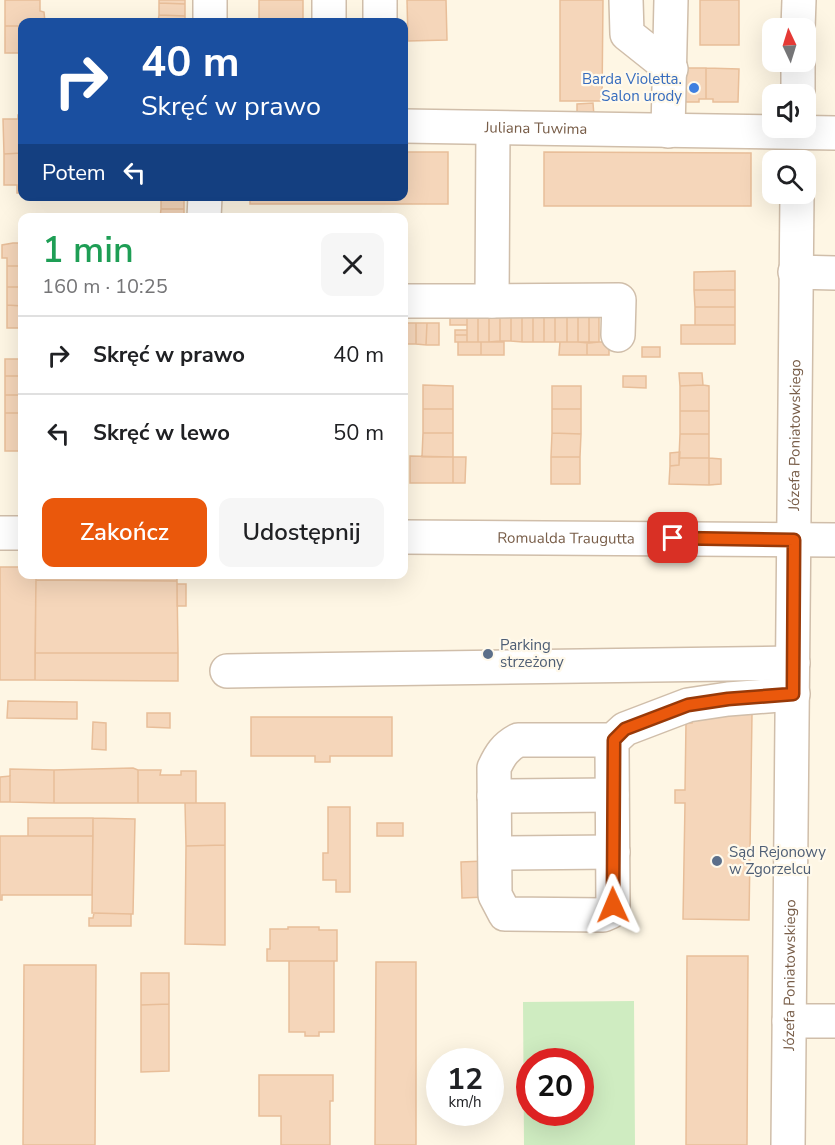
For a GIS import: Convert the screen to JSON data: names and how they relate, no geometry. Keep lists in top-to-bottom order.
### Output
{
  "streets": {
    "street": ["Juliana Tuwima", "Józefa Poniatowskiego", "Romualda Traugutta"]
  },
  "crossings": [
    ["Józefa Poniatowskiego", "Romualda Traugutta"]
  ],
  "places": ["Barda Violetta. Salon urody", "Parking strzeżony", "Sąd Rejonowy w Zgorzelcu"],
  "north": "top",
  "page": {
    "turn": ["40 m", "Skręć w prawo"],
    "then": "Potem",
    "heading": ["1 min", "160 m · 10:25"],
    "list": [
      {
        "name": "Skręć w prawo",
        "value": "40 m"
      },
      {
        "name": "Skręć w lewo",
        "value": "50 m"
      }
    ],
    "buttons": ["Zakończ", "Udostępnij"],
    "speed": "12 km/h",
    "limit": "20"
  }
}
